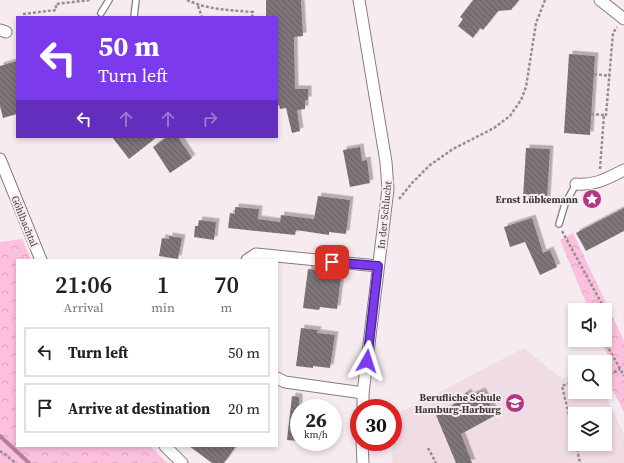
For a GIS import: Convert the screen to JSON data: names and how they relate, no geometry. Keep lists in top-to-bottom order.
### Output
{
  "streets": {
    "street": ["In der Schlucht", "Göhlbachtal"]
  },
  "places": {
    "place": ["Ernst Lübkemann"],
    "school or university": ["Berufliche Schule Hamburg-Harburg"]
  },
  "page": {
    "turn": ["50 m", "Turn left"],
    "eta": [
      "21:06",
      "Arrival",
      "1",
      "min",
      "70",
      "m"
    ],
    "list": [
      {
        "name": "Turn left",
        "value": "50 m"
      },
      {
        "name": "Arrive at destination",
        "value": "20 m"
      }
    ],
    "speed": "26 km/h",
    "limit": "30"
  }
}
